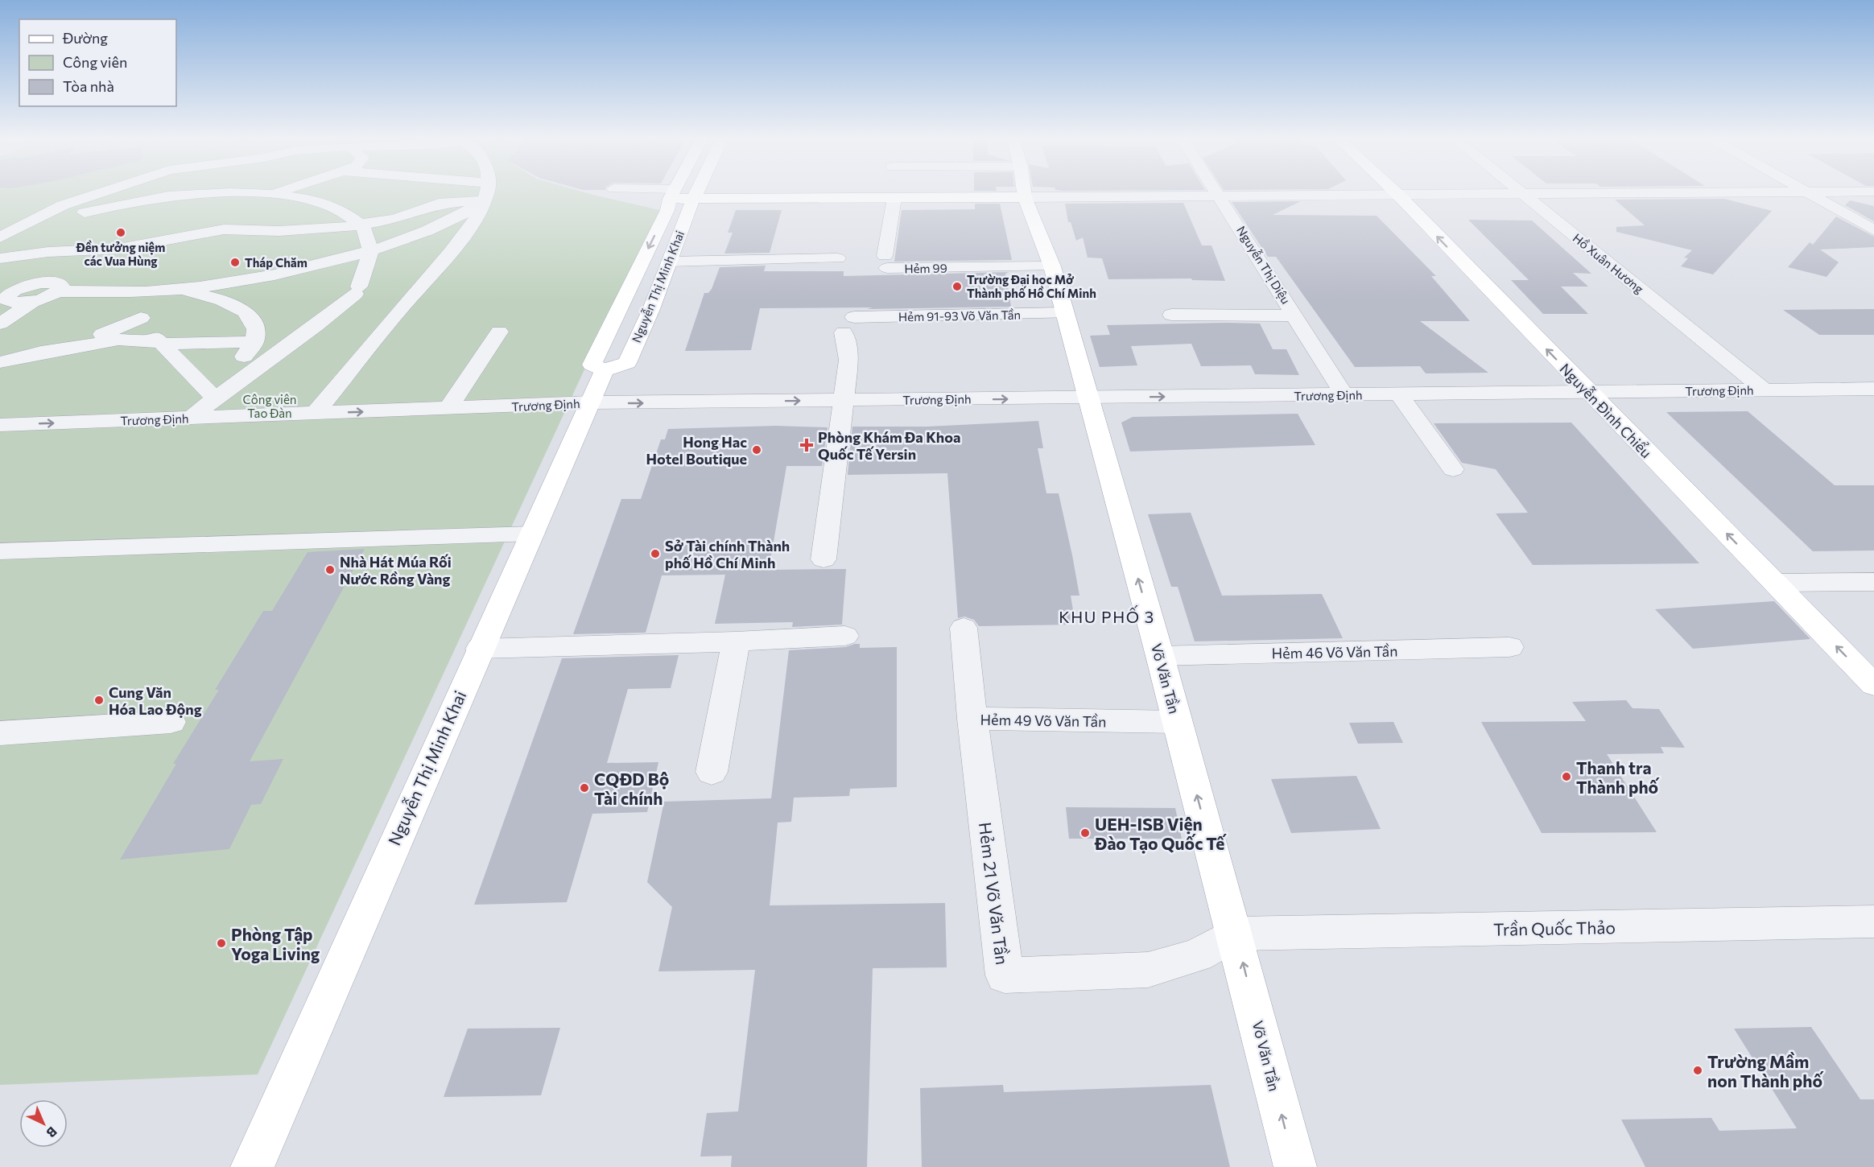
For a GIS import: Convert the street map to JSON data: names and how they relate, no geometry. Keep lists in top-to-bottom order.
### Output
{
  "streets": {
    "main road": ["Nguyễn Thị Minh Khai", "Nguyễn Đình Chiểu", "Võ Văn Tần"],
    "street": [
      "Hồ Xuân Hương",
      "Nguyễn Thị Diệu",
      "Hẻm 99",
      "Hẻm 91-93 Võ Văn Tần",
      "Trương Định",
      "Hẻm 46 Võ Văn Tần",
      "Hẻm 49 Võ Văn Tần",
      "Hẻm 21 Võ Văn Tần",
      "Trần Quốc Thảo"
    ]
  },
  "crossings": [
    ["Hồ Xuân Hương", "Trương Định"],
    ["Nguyễn Thị Diệu", "Trương Định"],
    ["Hẻm 99", "Võ Văn Tần"],
    ["Nguyễn Thị Minh Khai", "Trương Định"],
    ["Hẻm 91-93 Võ Văn Tần", "Trương Định"],
    ["Hẻm 91-93 Võ Văn Tần", "Võ Văn Tần"],
    ["Trương Định", "Nguyễn Đình Chiểu"],
    ["Trương Định", "Võ Văn Tần"],
    ["Hẻm 46 Võ Văn Tần", "Võ Văn Tần"],
    ["Võ Văn Tần", "Hẻm 49 Võ Văn Tần"],
    ["Võ Văn Tần", "Hẻm 21 Võ Văn Tần"],
    ["Võ Văn Tần", "Trần Quốc Thảo"],
    ["Hẻm 49 Võ Văn Tần", "Hẻm 21 Võ Văn Tần"],
    ["Hẻm 21 Võ Văn Tần", "Trần Quốc Thảo"]
  ],
  "one_way": ["Nguyễn Đình Chiểu", "Võ Văn Tần"],
  "districts": ["KHU PHỐ 3"],
  "parks": ["Công viên Tao Đàn"],
  "places": {
    "other": [
      "Đền tưởng niệm các Vua Hùng",
      "Tháp Chăm",
      "Trường Đại học Mở Thành phố Hồ Chí Minh",
      "Hong Hac Hotel Boutique",
      "Sở Tài chính Thành phố Hồ Chí Minh",
      "Nhà Hát Múa Rối Nước Rồng Vàng",
      "Cung Văn Hóa Lao Động",
      "Thanh tra Thành phố",
      "CQĐD Bộ Tài chính",
      "UEH-ISB Viện Đào Tạo Quốc Tế",
      "Phòng Tập Yoga Living",
      "Trường Mầm non Thành phố"
    ],
    "health": ["Phòng Khám Đa Khoa Quốc Tế Yersin"]
  },
  "legend": ["Đường", "Công viên", "Tòa nhà"],
  "north": "bottom right"
}
